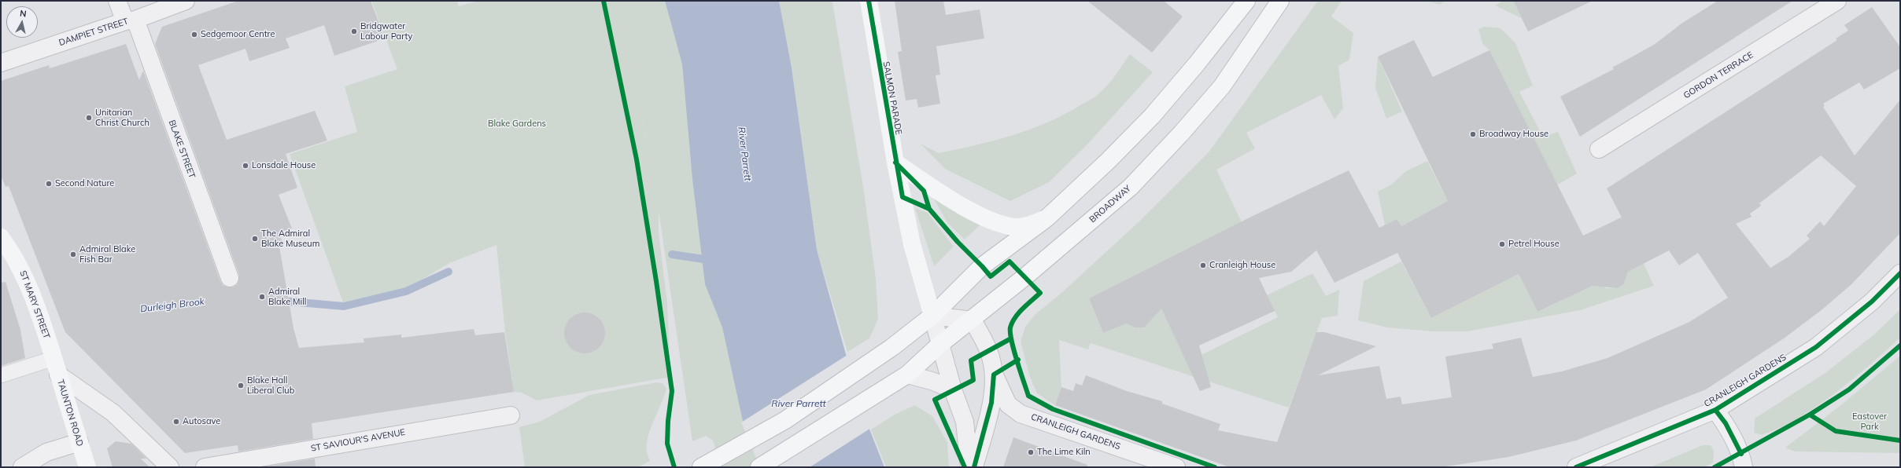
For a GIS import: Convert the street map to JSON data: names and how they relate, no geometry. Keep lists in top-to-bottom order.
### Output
{
  "streets": {
    "main road": [
      "SALMON PARADE",
      "BROADWAY",
      "ST MARY STREET",
      "TAUNTON ROAD"
    ],
    "street": [
      "DAMPIET STREET",
      "GORDON TERRACE",
      "BLAKE STREET",
      "CRANLEIGH GARDENS",
      "ST SAVIOUR'S AVENUE"
    ]
  },
  "crossings": [
    ["DAMPIET STREET", "BLAKE STREET"],
    ["SALMON PARADE", "BROADWAY"],
    ["ST MARY STREET", "TAUNTON ROAD"]
  ],
  "water": ["River Parrett", "Durleigh Brook"],
  "parks": ["Blake Gardens", "Eastover Park"],
  "places": [
    "Bridgwater Labour Party",
    "Sedgemoor Centre",
    "Unitarian Christ Church",
    "Broadway House",
    "Lonsdale House",
    "Second Nature",
    "The Admiral Blake Museum",
    "Petrel House",
    "Admiral Blake Fish Bar",
    "Cranleigh House",
    "Admiral Blake Mill",
    "Blake Hall Liberal Club",
    "Autosave",
    "The Lime Kiln"
  ],
  "north": "top"
}
